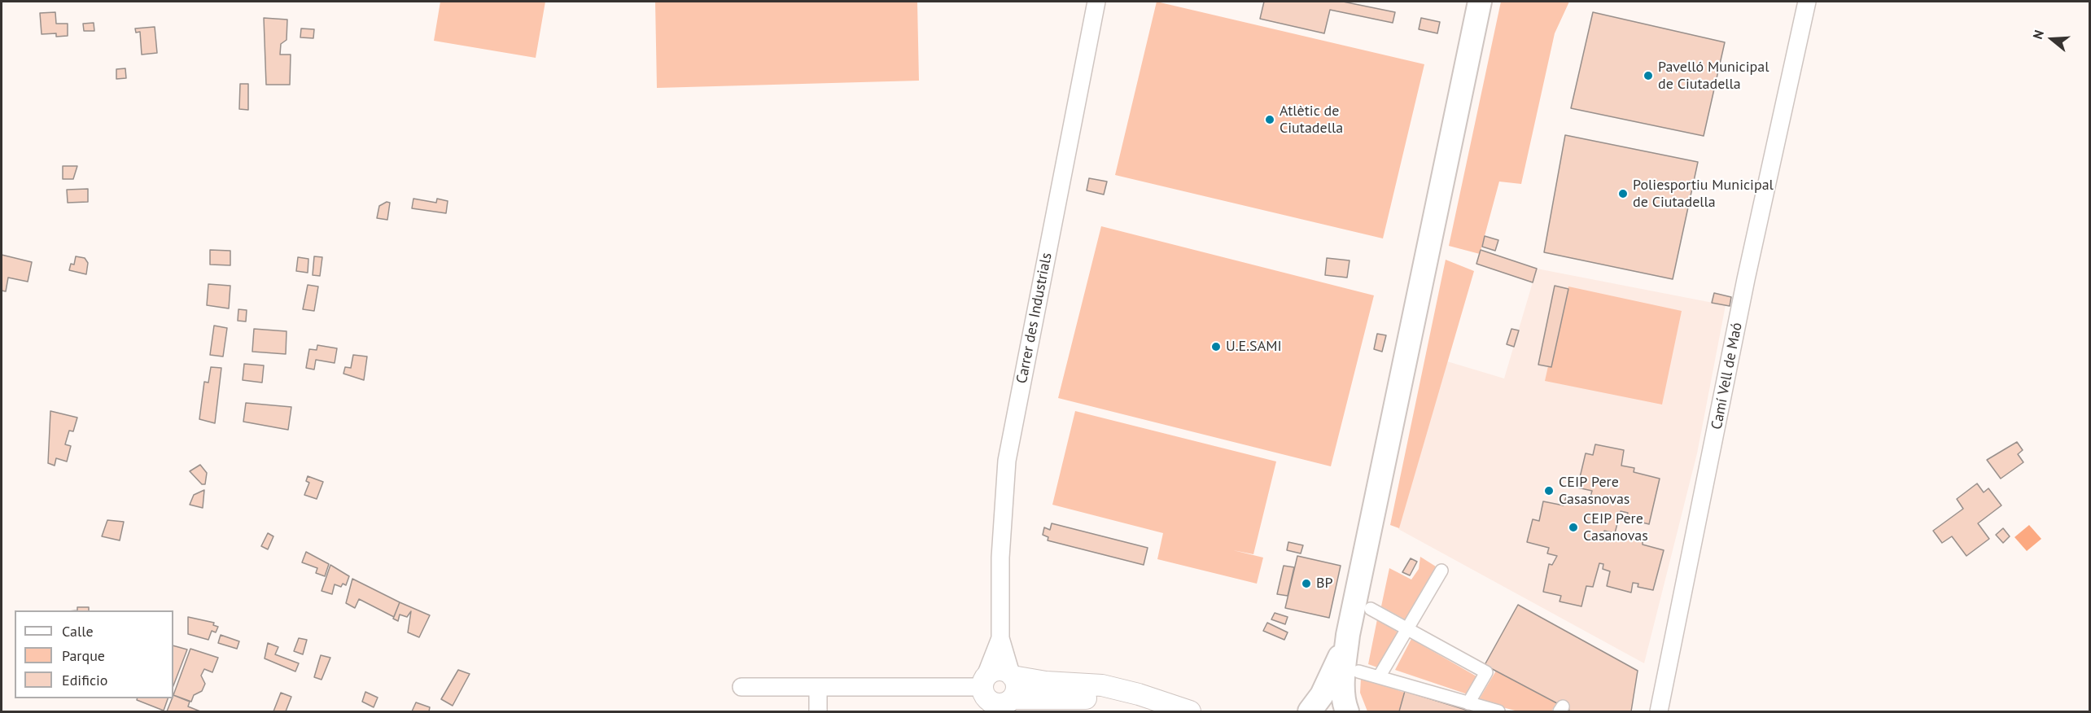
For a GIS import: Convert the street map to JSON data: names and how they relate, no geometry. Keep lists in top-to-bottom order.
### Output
{
  "streets": {
    "street": ["Carrer des Industrials", "Camí Vell de Maó"]
  },
  "places": [
    "Pavelló Municipal de Ciutadella",
    "Atlètic de Ciutadella",
    "Poliesportiu Municipal de Ciutadella",
    "U.E.SAMI",
    "CEIP Pere Casasnovas",
    "CEIP Pere Casanovas",
    "BP"
  ],
  "legend": ["Calle", "Parque", "Edificio"],
  "north": "left"
}
